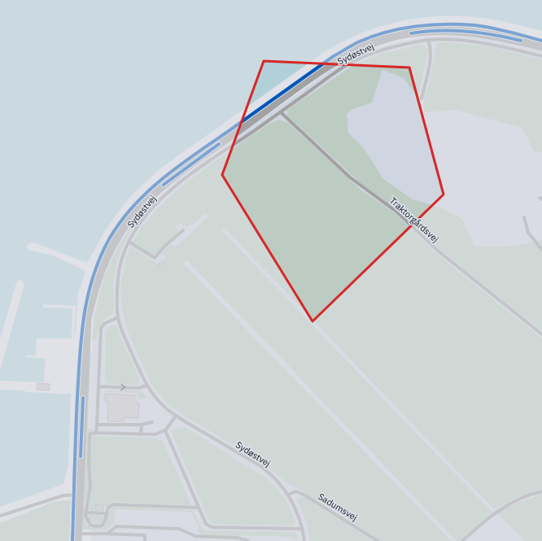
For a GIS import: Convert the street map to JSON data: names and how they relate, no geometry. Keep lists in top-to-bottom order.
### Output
{
  "streets": {
    "lane": ["Sydøstvej", "Traktorgårdsvej", "Sadumsvej"]
  },
  "crossings": [
    ["Sydøstvej", "Traktorgårdsvej"],
    ["Sydøstvej", "Sadumsvej"]
  ]
}
